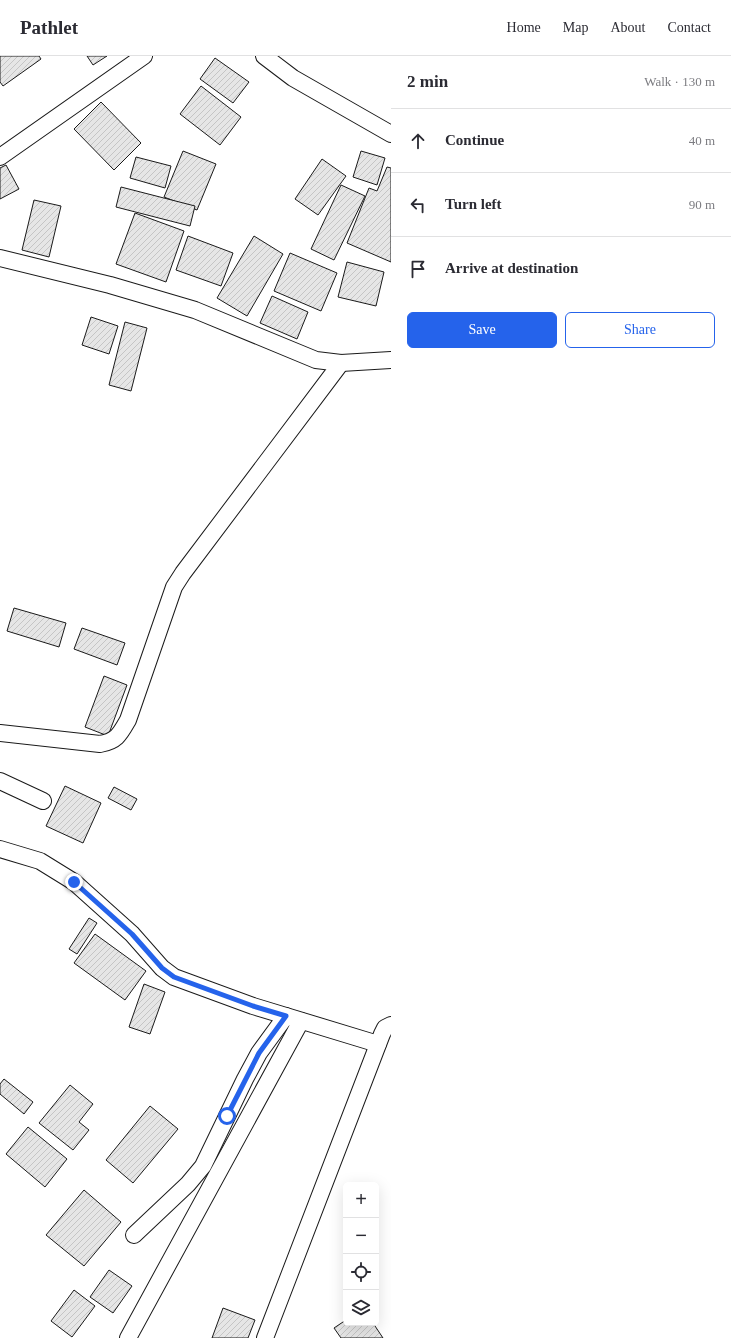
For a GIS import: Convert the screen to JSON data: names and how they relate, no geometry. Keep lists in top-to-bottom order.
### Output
{
  "page": {
    "header": "Pathlet",
    "nav": [
      "Home",
      "Map",
      "About",
      "Contact"
    ],
    "heading": ["2 min", "Walk · 130 m"],
    "list": [
      ["Continue", "40 m"],
      ["Turn left", "90 m"],
      "Arrive at destination"
    ],
    "buttons": ["Save", "Share"],
    "map_buttons": ["+", "−"]
  }
}
